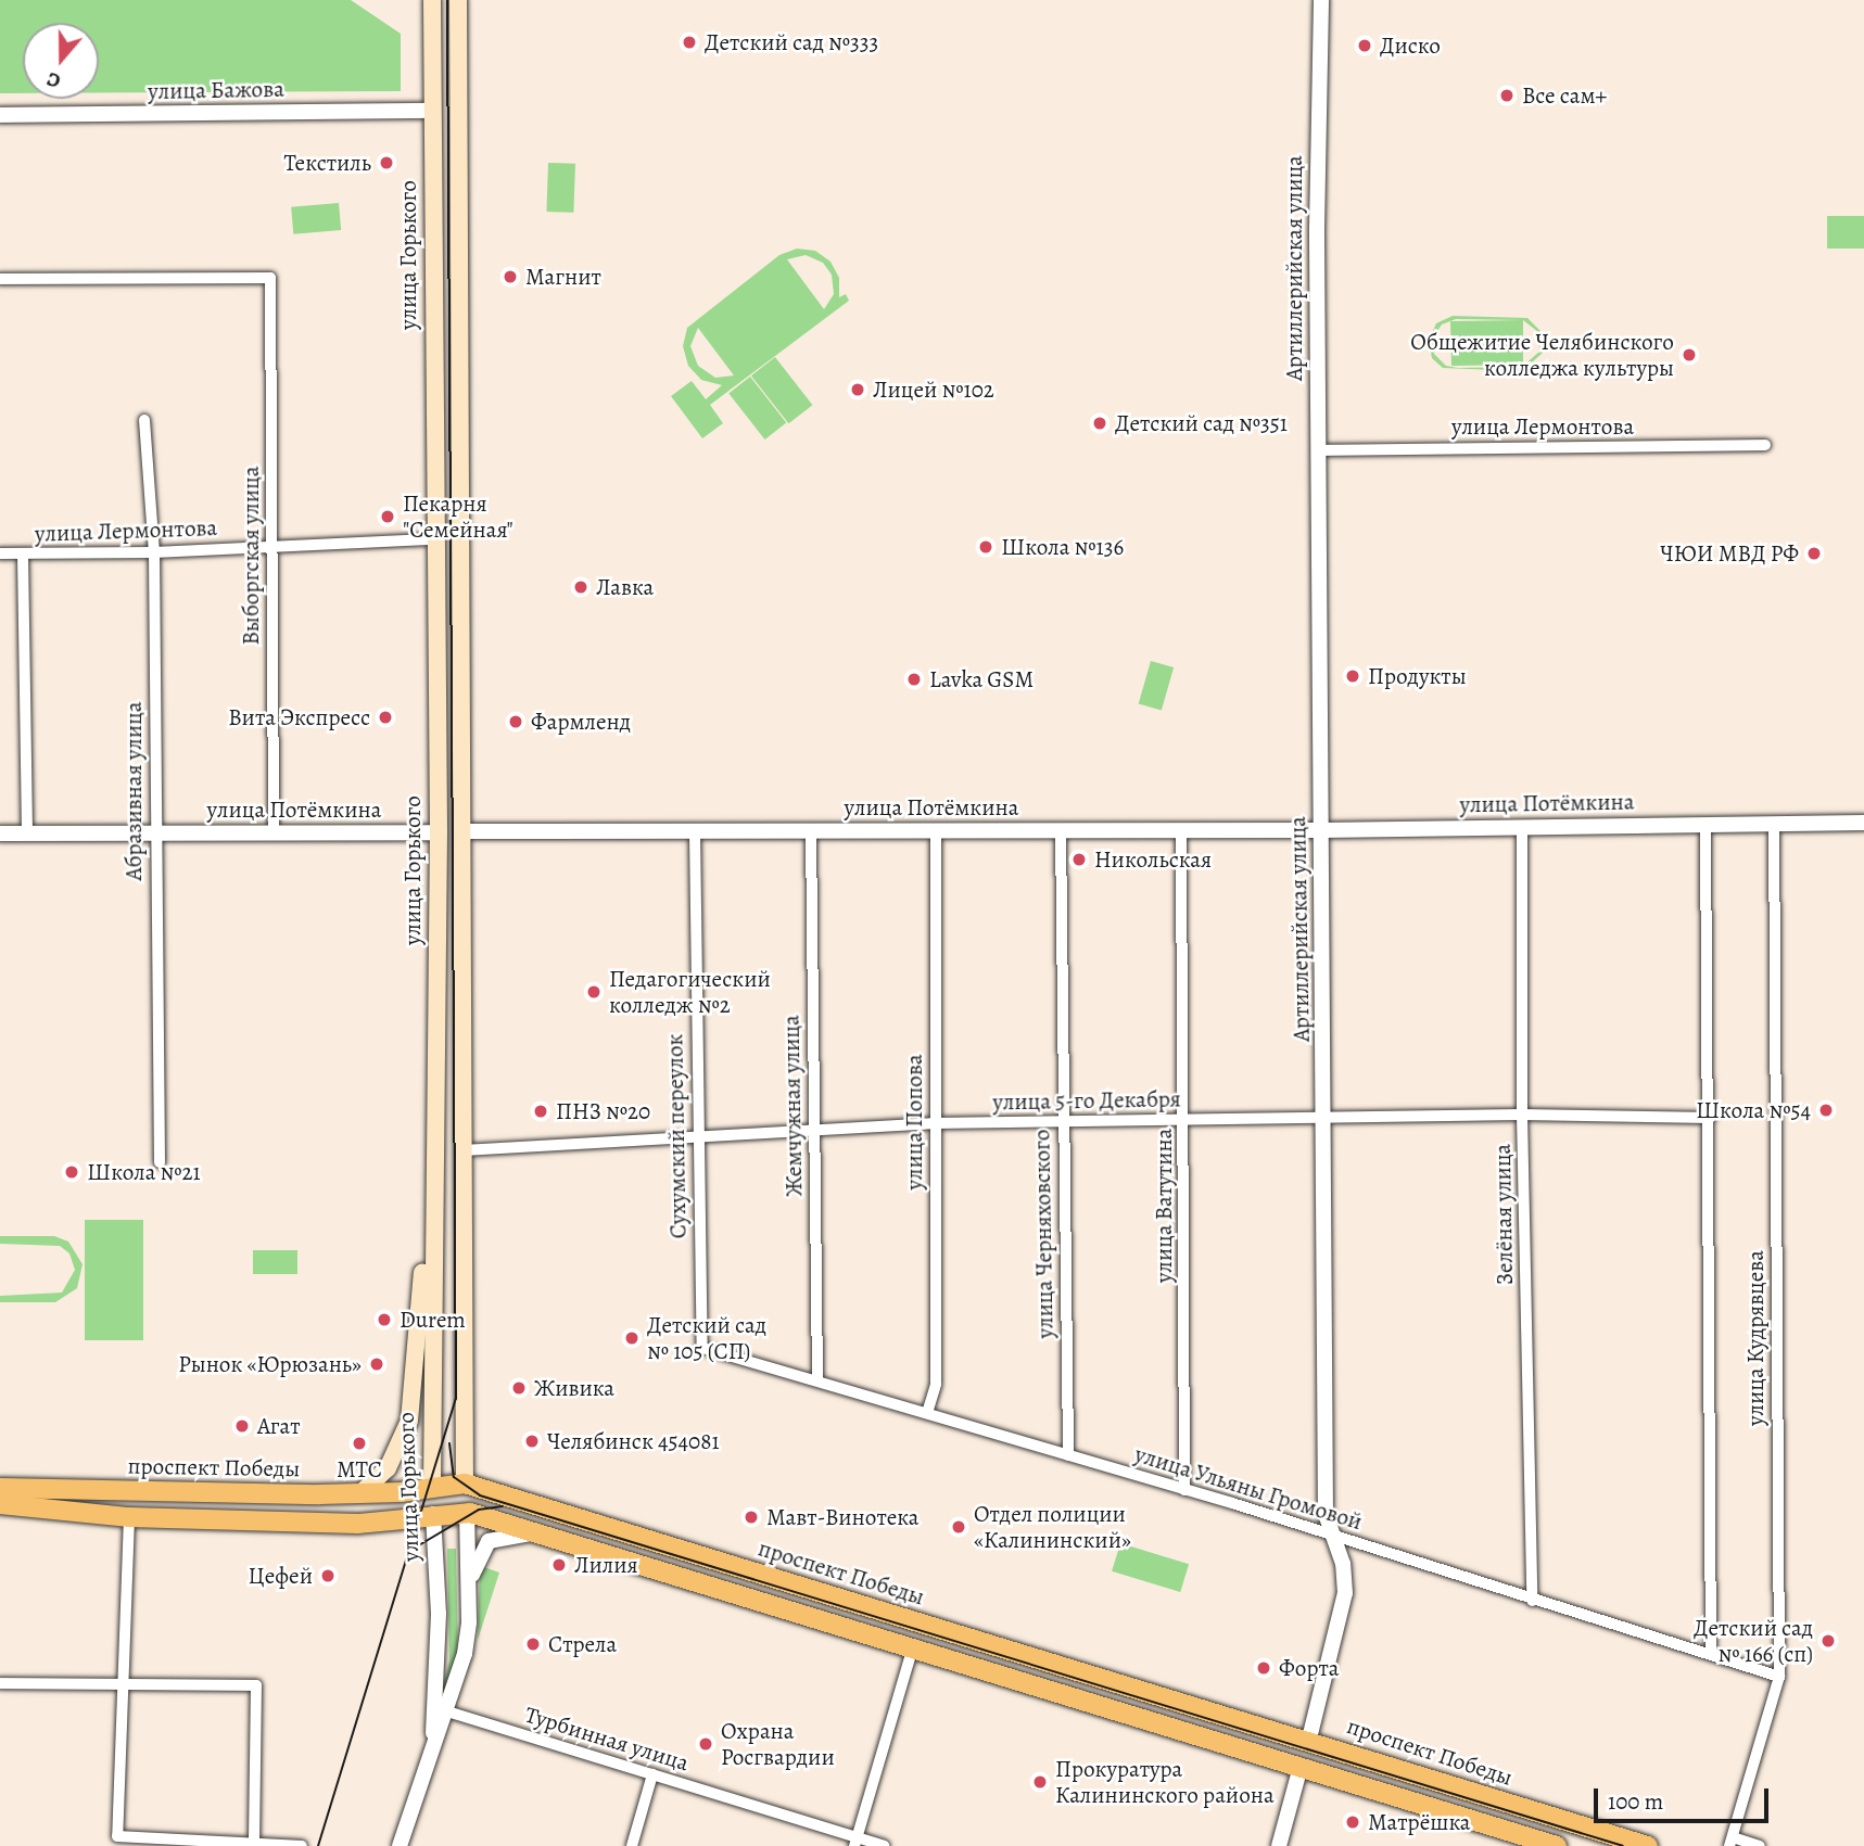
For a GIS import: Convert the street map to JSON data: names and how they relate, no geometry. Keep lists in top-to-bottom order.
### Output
{
  "streets": {
    "main road": [
      "улица Горького",
      "Артиллерийская улица",
      "улица Потёмкина",
      "проспект Победы"
    ],
    "street": [
      "улица Бажова",
      "улица Лермонтова",
      "Выборгская улица",
      "Абразивная улица",
      "улица 5-го Декабря",
      "Жемчужная улица",
      "улица Попова",
      "Сухумский переулок",
      "улица Ватутина",
      "Зелёная улица",
      "улица Черняховского",
      "улица Кудрявцева",
      "улица Ульяны Громовой",
      "Турбинная улица"
    ]
  },
  "crossings": [
    ["улица Бажова", "улица Горького"],
    ["улица Горького", "улица Лермонтова"],
    ["улица Горького", "улица Потёмкина"],
    ["улица Горького", "улица 5-го Декабря"],
    ["улица Горького", "проспект Победы"],
    ["улица Горького", "Турбинная улица"],
    ["Артиллерийская улица", "улица Лермонтова"],
    ["Артиллерийская улица", "улица Потёмкина"],
    ["Артиллерийская улица", "улица 5-го Декабря"],
    ["Артиллерийская улица", "проспект Победы"],
    ["Артиллерийская улица", "улица Ульяны Громовой"],
    ["улица Лермонтова", "Выборгская улица"],
    ["улица Лермонтова", "Абразивная улица"],
    ["Выборгская улица", "улица Потёмкина"],
    ["Абразивная улица", "улица Потёмкина"],
    ["улица Потёмкина", "Жемчужная улица"],
    ["улица Потёмкина", "улица Попова"],
    ["улица Потёмкина", "Сухумский переулок"],
    ["улица Потёмкина", "улица Ватутина"],
    ["улица Потёмкина", "Зелёная улица"],
    ["улица Потёмкина", "улица Черняховского"],
    ["улица Потёмкина", "улица Кудрявцева"],
    ["улица 5-го Декабря", "Жемчужная улица"],
    ["улица 5-го Декабря", "улица Попова"],
    ["улица 5-го Декабря", "Сухумский переулок"],
    ["улица 5-го Декабря", "улица Ватутина"],
    ["улица 5-го Декабря", "Зелёная улица"],
    ["улица 5-го Декабря", "улица Черняховского"],
    ["улица 5-го Декабря", "улица Кудрявцева"],
    ["Жемчужная улица", "улица Ульяны Громовой"],
    ["улица Попова", "улица Ульяны Громовой"],
    ["Сухумский переулок", "улица Ульяны Громовой"],
    ["улица Ватутина", "улица Ульяны Громовой"],
    ["Зелёная улица", "улица Ульяны Громовой"],
    ["улица Черняховского", "улица Ульяны Громовой"],
    ["улица Кудрявцева", "улица Ульяны Громовой"]
  ],
  "places": [
    "Детский сад №333",
    "Диско",
    "Все сам+",
    "Текстиль",
    "Магнит",
    "Общежитие Челябинского колледжа культуры",
    "Лицей №102",
    "Детский сад №351",
    "Пекарня \"Семейная\"",
    "Школа №136",
    "ЧЮИ МВД РФ",
    "Лавка",
    "Продукты",
    "Lavka GSM",
    "Вита Экспресс",
    "Фармленд",
    "Никольская",
    "Педагогический колледж №2",
    "Школа №54",
    "ПНЗ №20",
    "Школа №21",
    "Durem",
    "Детский сад № 105 (СП)",
    "Рынок «Юрюзань»",
    "Живика",
    "Агат",
    "Челябинск 454081",
    "МТС",
    "Мавт-Винотека",
    "Отдел полиции «Калининский»",
    "Лилия",
    "Цефей",
    "Детский сад № 166 (сп)",
    "Стрела",
    "Форта",
    "Охрана Росгвардии",
    "Прокуратура Калининского района",
    "Матрёшка"
  ],
  "scale_bar": "100 m",
  "north": "bottom"
}
